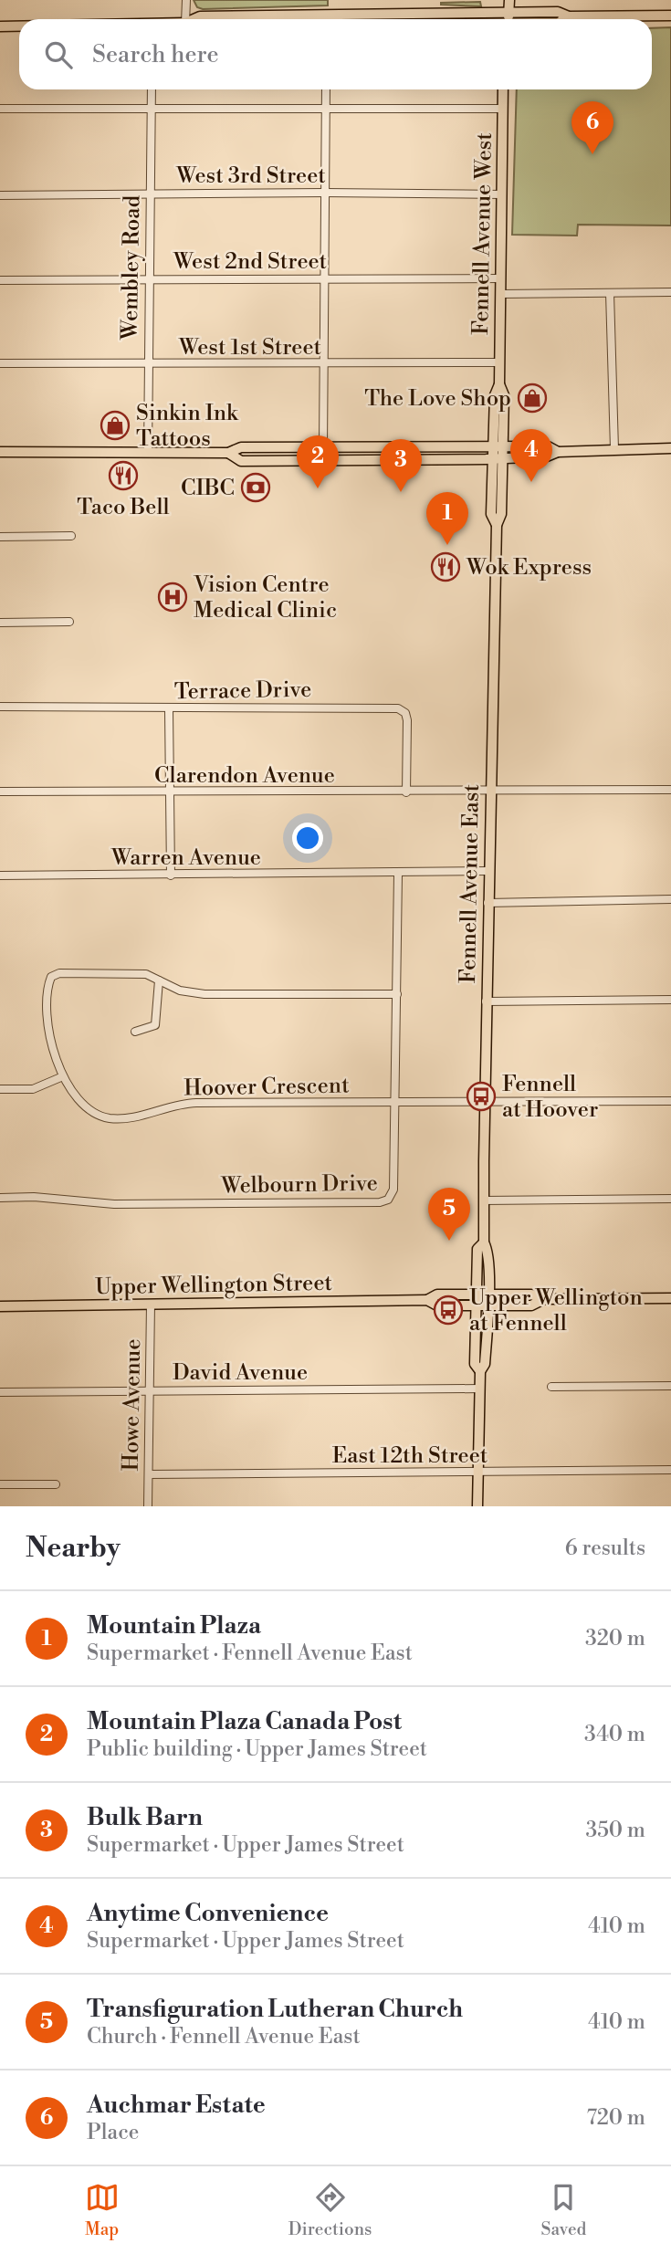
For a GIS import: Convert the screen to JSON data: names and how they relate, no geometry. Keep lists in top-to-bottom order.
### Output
{
  "streets": {
    "main road": ["Fennell Avenue West", "Fennell Avenue East", "Upper Wellington Street"],
    "street": [
      "West 3rd Street",
      "West 2nd Street",
      "Wembley Road",
      "West 1st Street",
      "Terrace Drive",
      "Clarendon Avenue",
      "Warren Avenue",
      "Hoover Crescent",
      "Welbourn Drive",
      "David Avenue",
      "Howe Avenue",
      "East 12th Street"
    ]
  },
  "crossings": [
    ["West 3rd Street", "Fennell Avenue West"],
    ["West 3rd Street", "Wembley Road"],
    ["Fennell Avenue West", "West 2nd Street"],
    ["Fennell Avenue West", "West 1st Street"],
    ["Fennell Avenue West", "Fennell Avenue East"],
    ["West 2nd Street", "Wembley Road"],
    ["Wembley Road", "West 1st Street"],
    ["Terrace Drive", "Clarendon Avenue"],
    ["Clarendon Avenue", "Fennell Avenue East"],
    ["Warren Avenue", "Fennell Avenue East"],
    ["Warren Avenue", "Welbourn Drive"],
    ["Fennell Avenue East", "Hoover Crescent"],
    ["Fennell Avenue East", "Upper Wellington Street"],
    ["Fennell Avenue East", "David Avenue"],
    ["Fennell Avenue East", "East 12th Street"],
    ["Hoover Crescent", "Welbourn Drive"],
    ["Upper Wellington Street", "Howe Avenue"],
    ["David Avenue", "Howe Avenue"],
    ["Howe Avenue", "East 12th Street"]
  ],
  "places": {
    "shop": ["The Love Shop", "Sinkin Ink Tattoos"],
    "restaurant": ["Taco Bell", "Wok Express"],
    "bank": ["CIBC"],
    "hospital": ["Vision Centre Medical Clinic"],
    "bus stop": ["Fennell at Hoover", "Upper Wellington at Fennell"]
  },
  "page": {
    "search": "Search here",
    "pins": [
      "6",
      "4",
      "2",
      "3",
      "1",
      "5"
    ],
    "heading": ["Nearby", "6 results"],
    "list": [
      {
        "mark": "1",
        "name": "Mountain Plaza",
        "note": "Supermarket · Fennell Avenue East",
        "value": "320 m"
      },
      {
        "mark": "2",
        "name": "Mountain Plaza Canada Post",
        "note": "Public building · Upper James Street",
        "value": "340 m"
      },
      {
        "mark": "3",
        "name": "Bulk Barn",
        "note": "Supermarket · Upper James Street",
        "value": "350 m"
      },
      {
        "mark": "4",
        "name": "Anytime Convenience",
        "note": "Supermarket · Upper James Street",
        "value": "410 m"
      },
      {
        "mark": "5",
        "name": "Transfiguration Lutheran Church",
        "note": "Church · Fennell Avenue East",
        "value": "410 m"
      },
      {
        "mark": "6",
        "name": "Auchmar Estate",
        "note": "Place",
        "value": "720 m"
      }
    ],
    "nav": ["Map", "Directions", "Saved"]
  }
}
